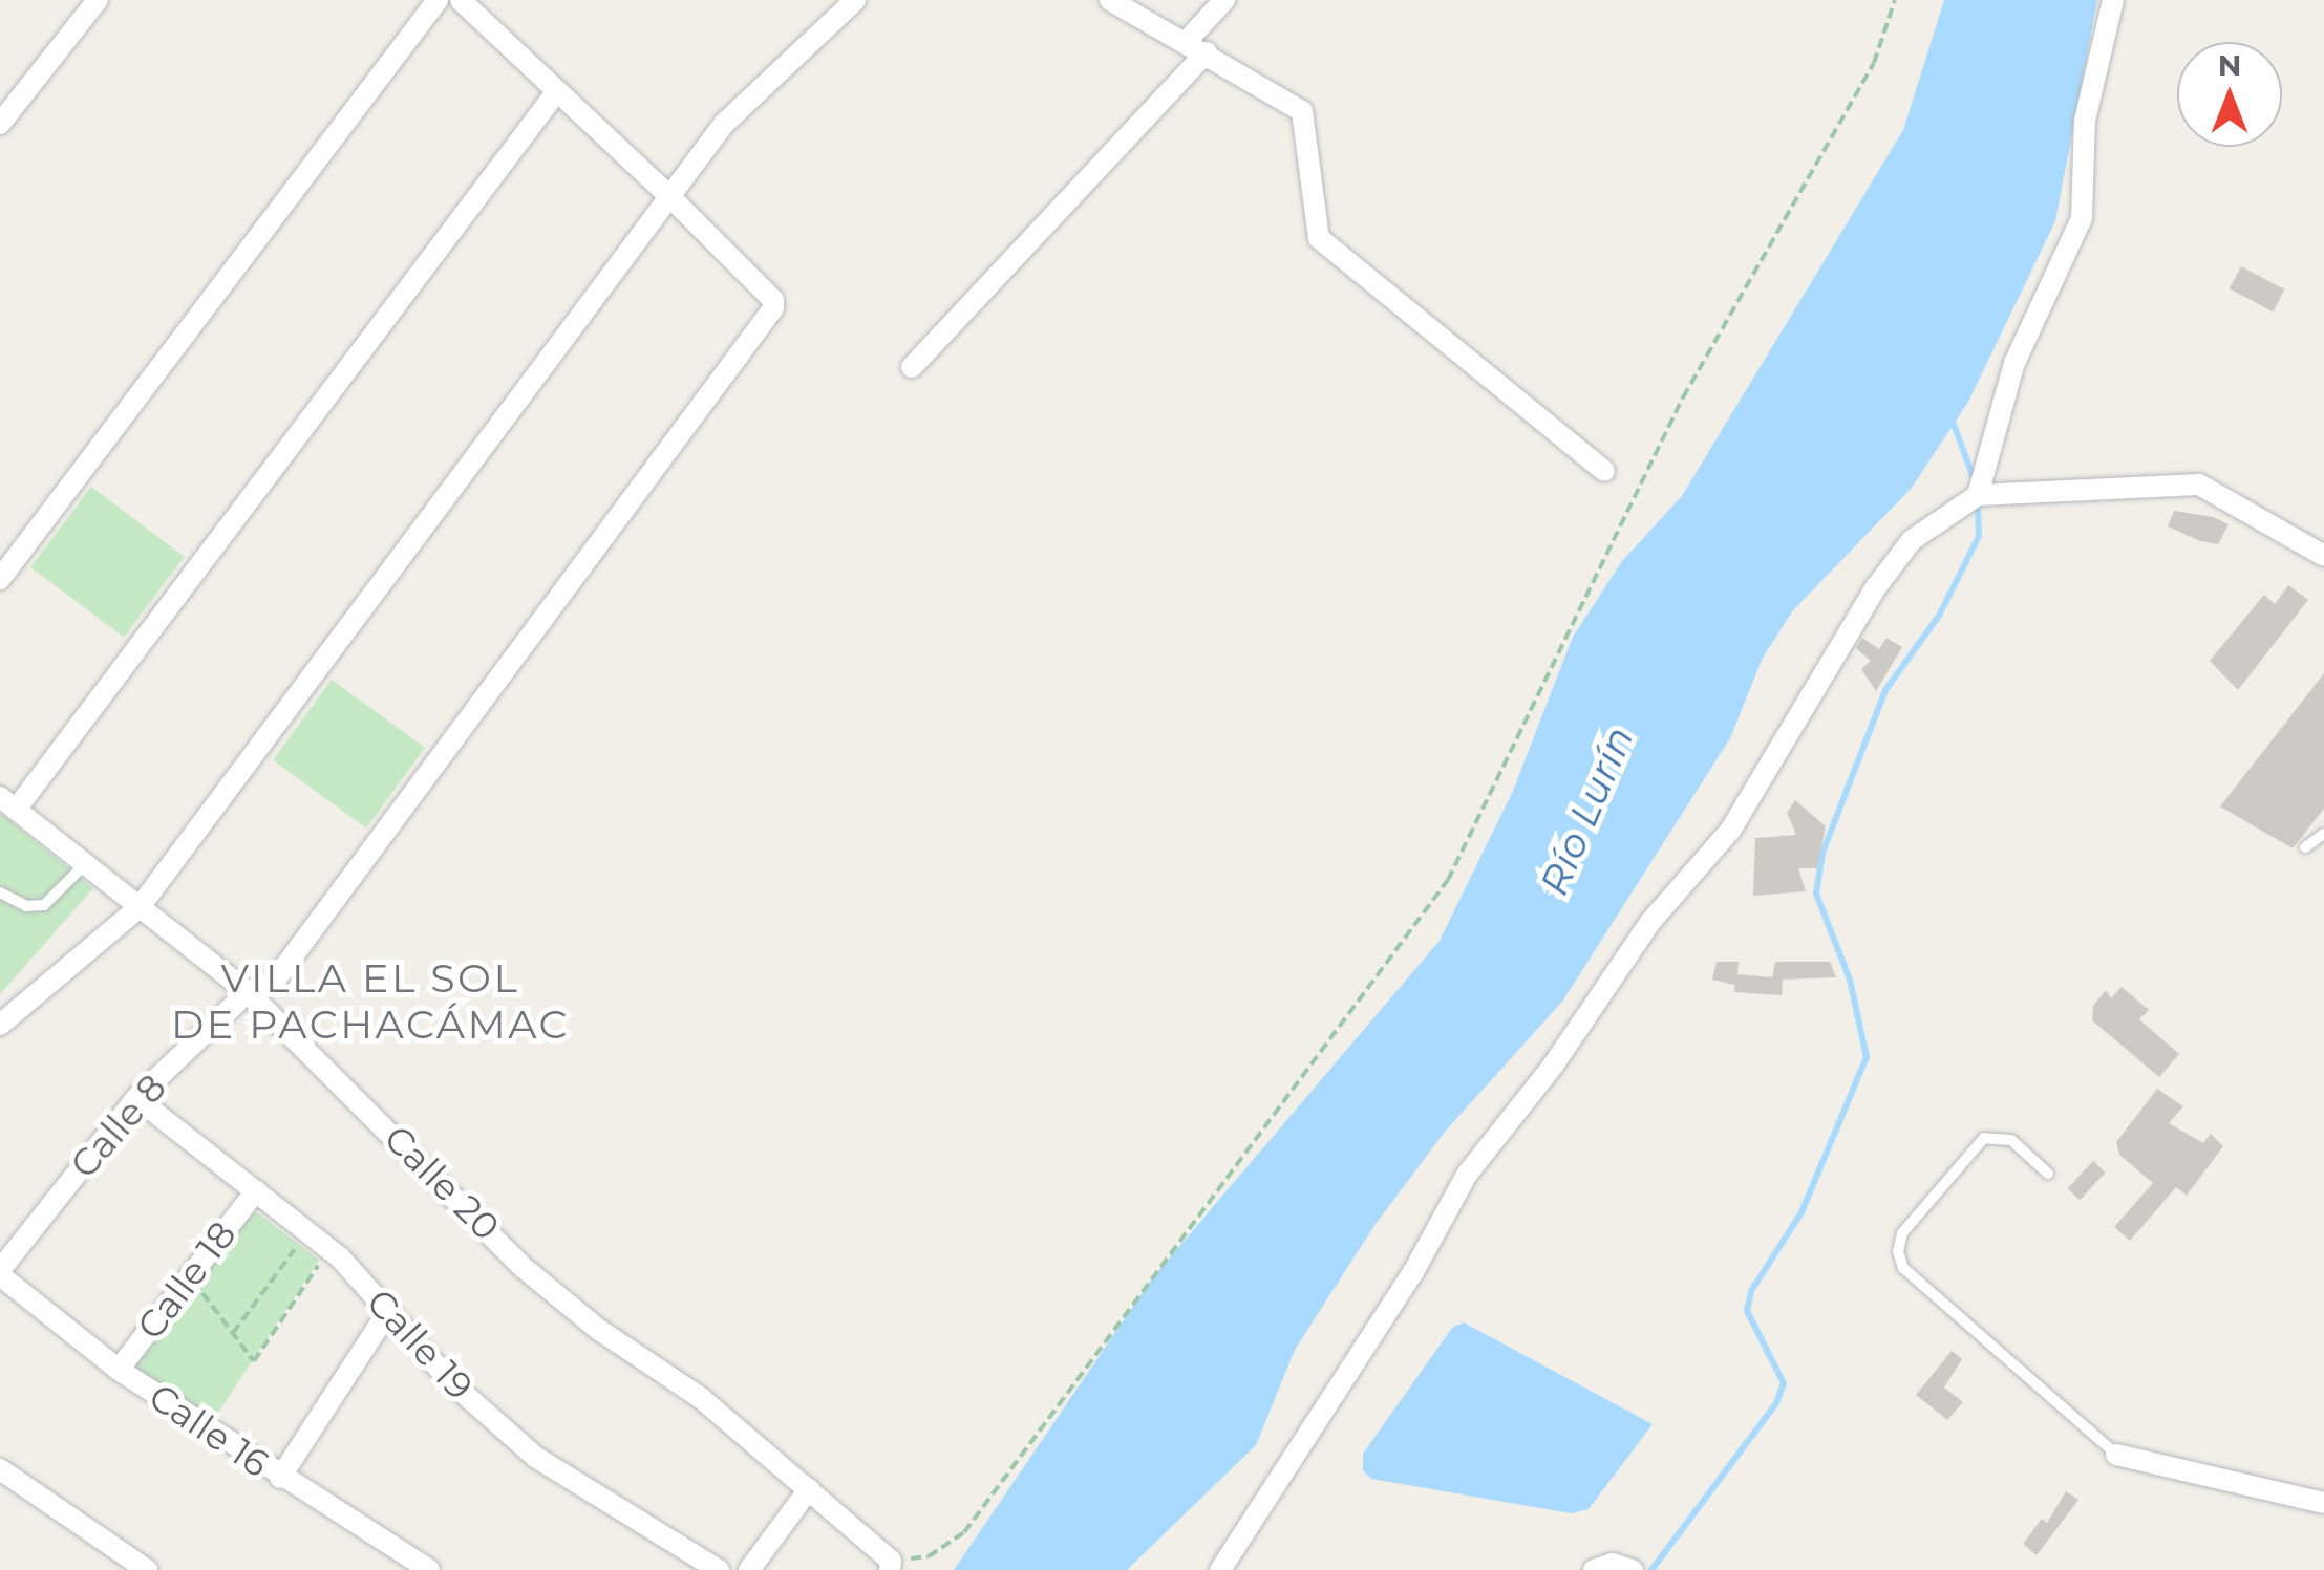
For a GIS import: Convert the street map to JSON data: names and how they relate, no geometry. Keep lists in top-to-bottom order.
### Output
{
  "streets": {
    "street": [
      "Calle 8",
      "Calle 20",
      "Calle 18",
      "Calle 19",
      "Calle 16"
    ]
  },
  "crossings": [
    ["Calle 8", "Calle 20"],
    ["Calle 8", "Calle 19"],
    ["Calle 8", "Calle 16"],
    ["Calle 18", "Calle 19"],
    ["Calle 18", "Calle 16"]
  ],
  "districts": ["VILLA EL SOL DE PACHACÁMAC"],
  "water": ["Río Lurín"],
  "north": "top"
}
